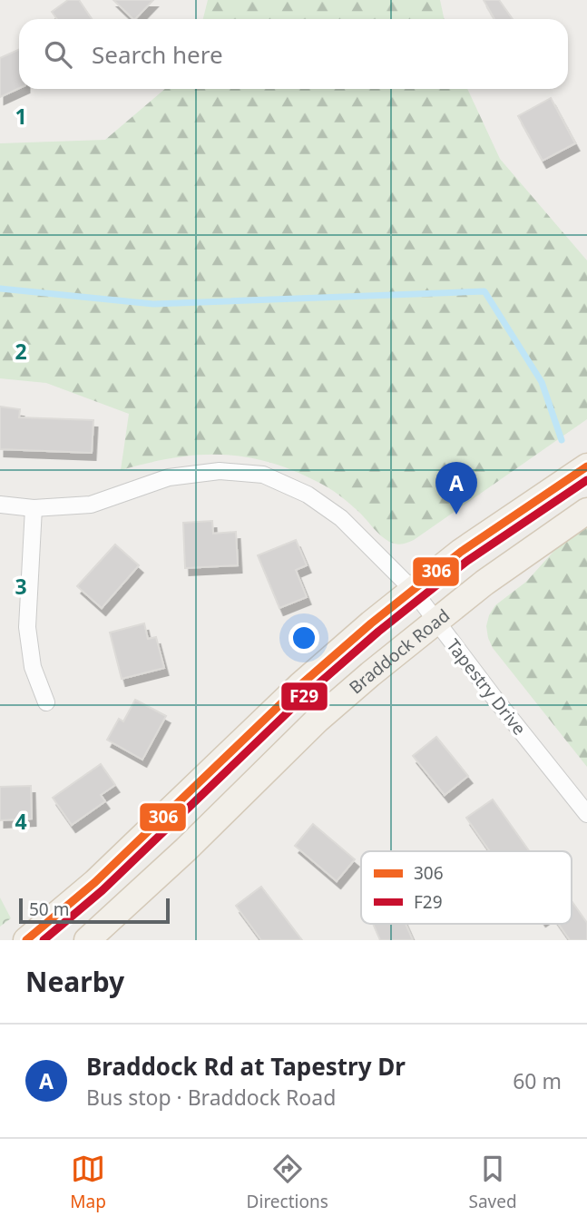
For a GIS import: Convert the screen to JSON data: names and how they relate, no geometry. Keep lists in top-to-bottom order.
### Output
{
  "streets": {
    "main road": ["Braddock Road"],
    "street": ["Tapestry Drive"]
  },
  "crossings": [
    ["Braddock Road", "Tapestry Drive"]
  ],
  "lines": ["transit line 306", "transit line F29"],
  "legend": ["306", "F29"],
  "scale_bar": "50 m",
  "page": {
    "search": "Search here",
    "pins": "A",
    "scale": "50 m",
    "heading": "Nearby",
    "list": [
      {
        "mark": "A",
        "name": "Braddock Rd at Tapestry Dr",
        "note": "Bus stop · Braddock Road",
        "value": "60 m"
      }
    ],
    "nav": ["Map", "Directions", "Saved"]
  },
  "grid": {
    "rows": [
      "1",
      "2",
      "3",
      "4"
    ]
  }
}
